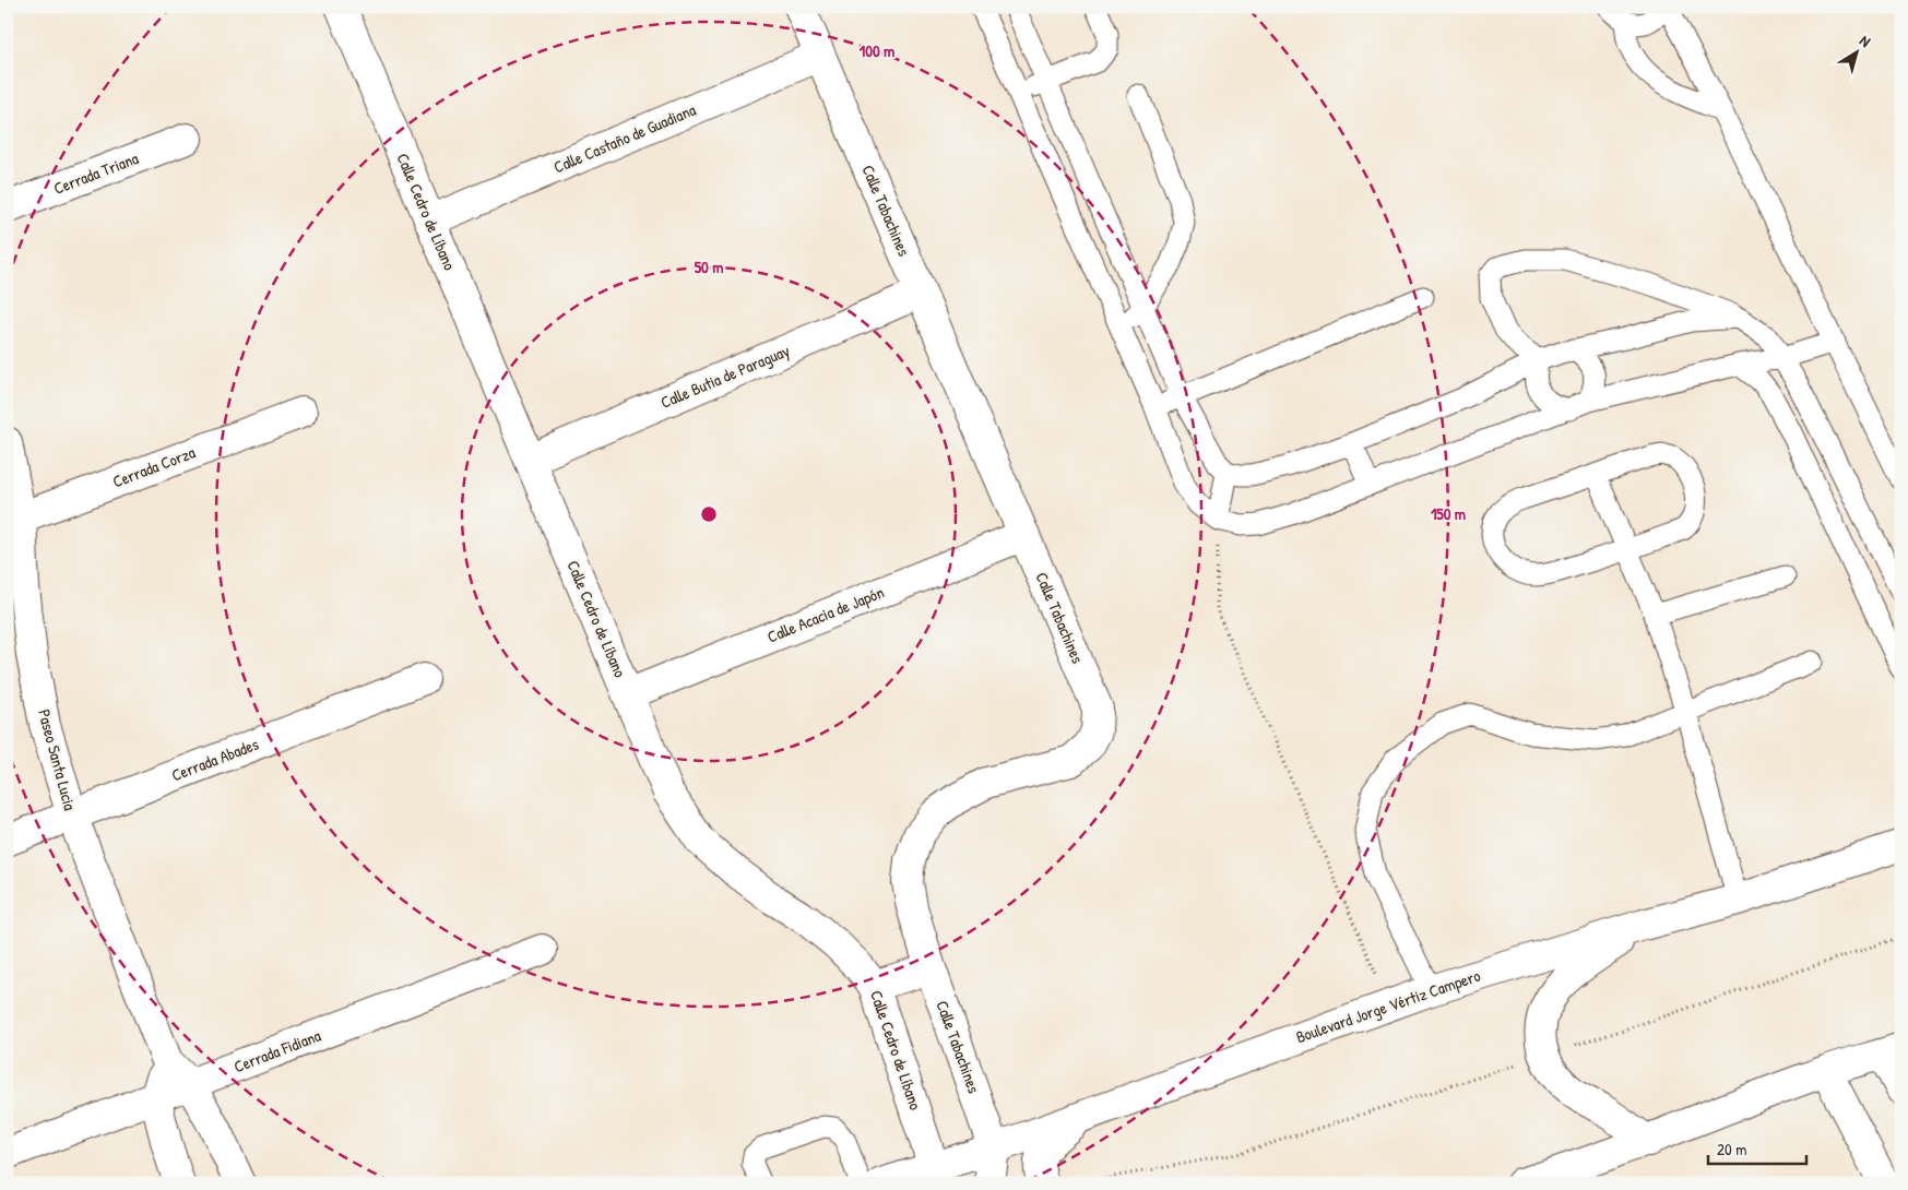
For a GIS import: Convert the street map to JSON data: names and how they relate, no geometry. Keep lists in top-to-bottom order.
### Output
{
  "streets": {
    "street": [
      "Calle Castaño de Guadiana",
      "Cerrada Triana",
      "Calle Tabachines",
      "Calle Cedro de Líbano",
      "Calle Butia de Paraguay",
      "Cerrada Corza",
      "Calle Acacia de Japón",
      "Paseo Santa Lucia",
      "Cerrada Abades",
      "Boulevard Jorge Vértiz Campero",
      "Cerrada Fidiana"
    ]
  },
  "crossings": [
    ["Calle Castaño de Guadiana", "Calle Tabachines"],
    ["Calle Castaño de Guadiana", "Calle Cedro de Líbano"],
    ["Calle Tabachines", "Calle Butia de Paraguay"],
    ["Calle Tabachines", "Calle Acacia de Japón"],
    ["Calle Tabachines", "Boulevard Jorge Vértiz Campero"],
    ["Calle Cedro de Líbano", "Calle Butia de Paraguay"],
    ["Calle Cedro de Líbano", "Calle Acacia de Japón"],
    ["Calle Cedro de Líbano", "Boulevard Jorge Vértiz Campero"],
    ["Cerrada Corza", "Paseo Santa Lucia"],
    ["Paseo Santa Lucia", "Cerrada Abades"],
    ["Paseo Santa Lucia", "Cerrada Fidiana"]
  ],
  "scale_bar": "20 m",
  "north": "top right",
  "rings": ["100 m", "50 m", "150 m"]
}
